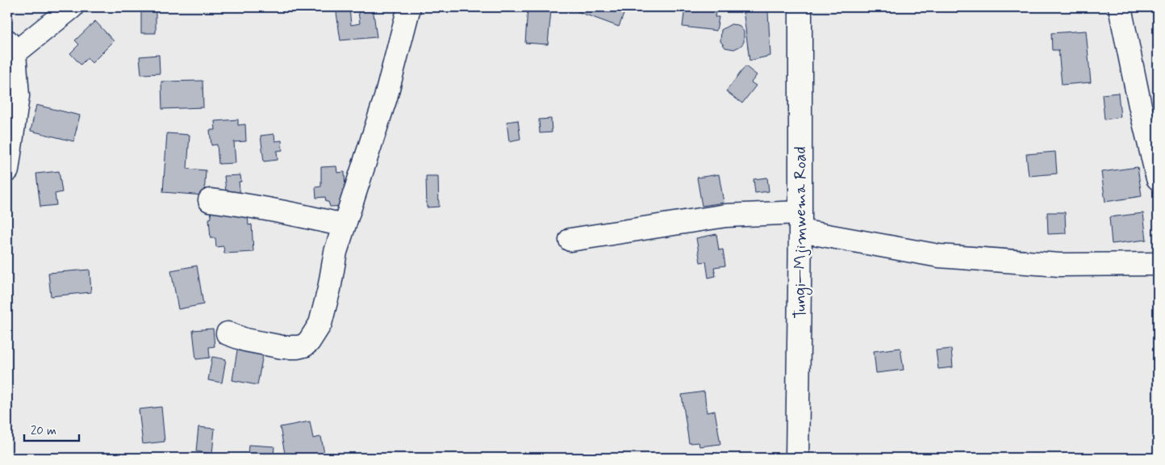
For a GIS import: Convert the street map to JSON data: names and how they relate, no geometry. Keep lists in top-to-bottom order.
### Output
{
  "streets": {
    "street": ["Tungi—Mjimwema Road"]
  },
  "scale_bar": "20 m"
}
